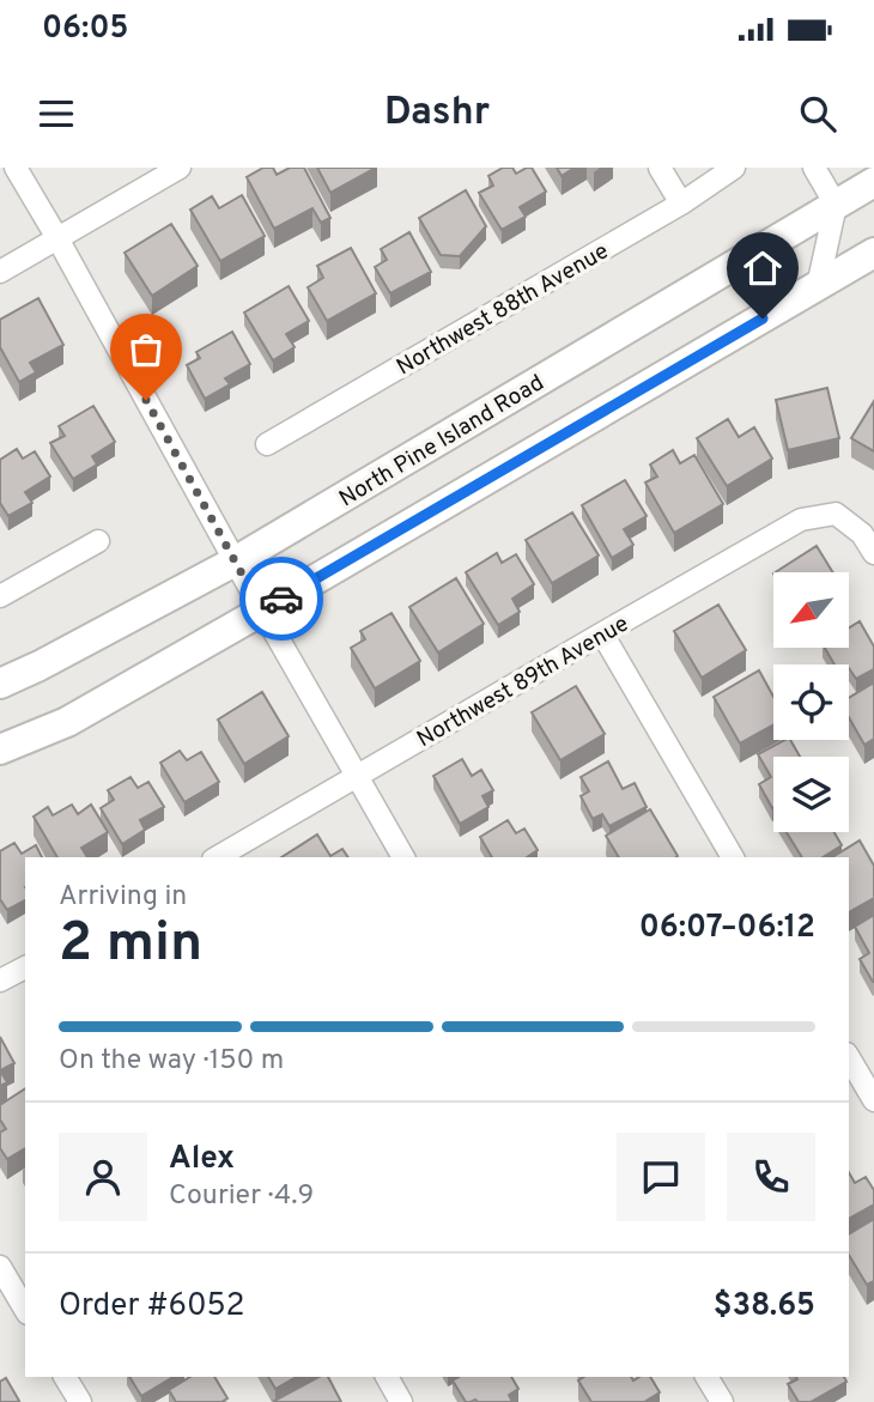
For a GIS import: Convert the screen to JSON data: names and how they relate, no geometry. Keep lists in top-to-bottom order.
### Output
{
  "streets": {
    "main road": ["North Pine Island Road"],
    "street": ["Northwest 88th Avenue", "Northwest 89th Avenue"]
  },
  "north": "bottom left",
  "page": {
    "status": "06:05",
    "header": "Dashr",
    "heading": ["2 min", "Arriving in", "06:07–06:12"],
    "panel": [
      "Alex",
      "Courier · 4.9",
      "Order #6052",
      "$38.65"
    ],
    "bar": "On the way · 150 m"
  }
}
